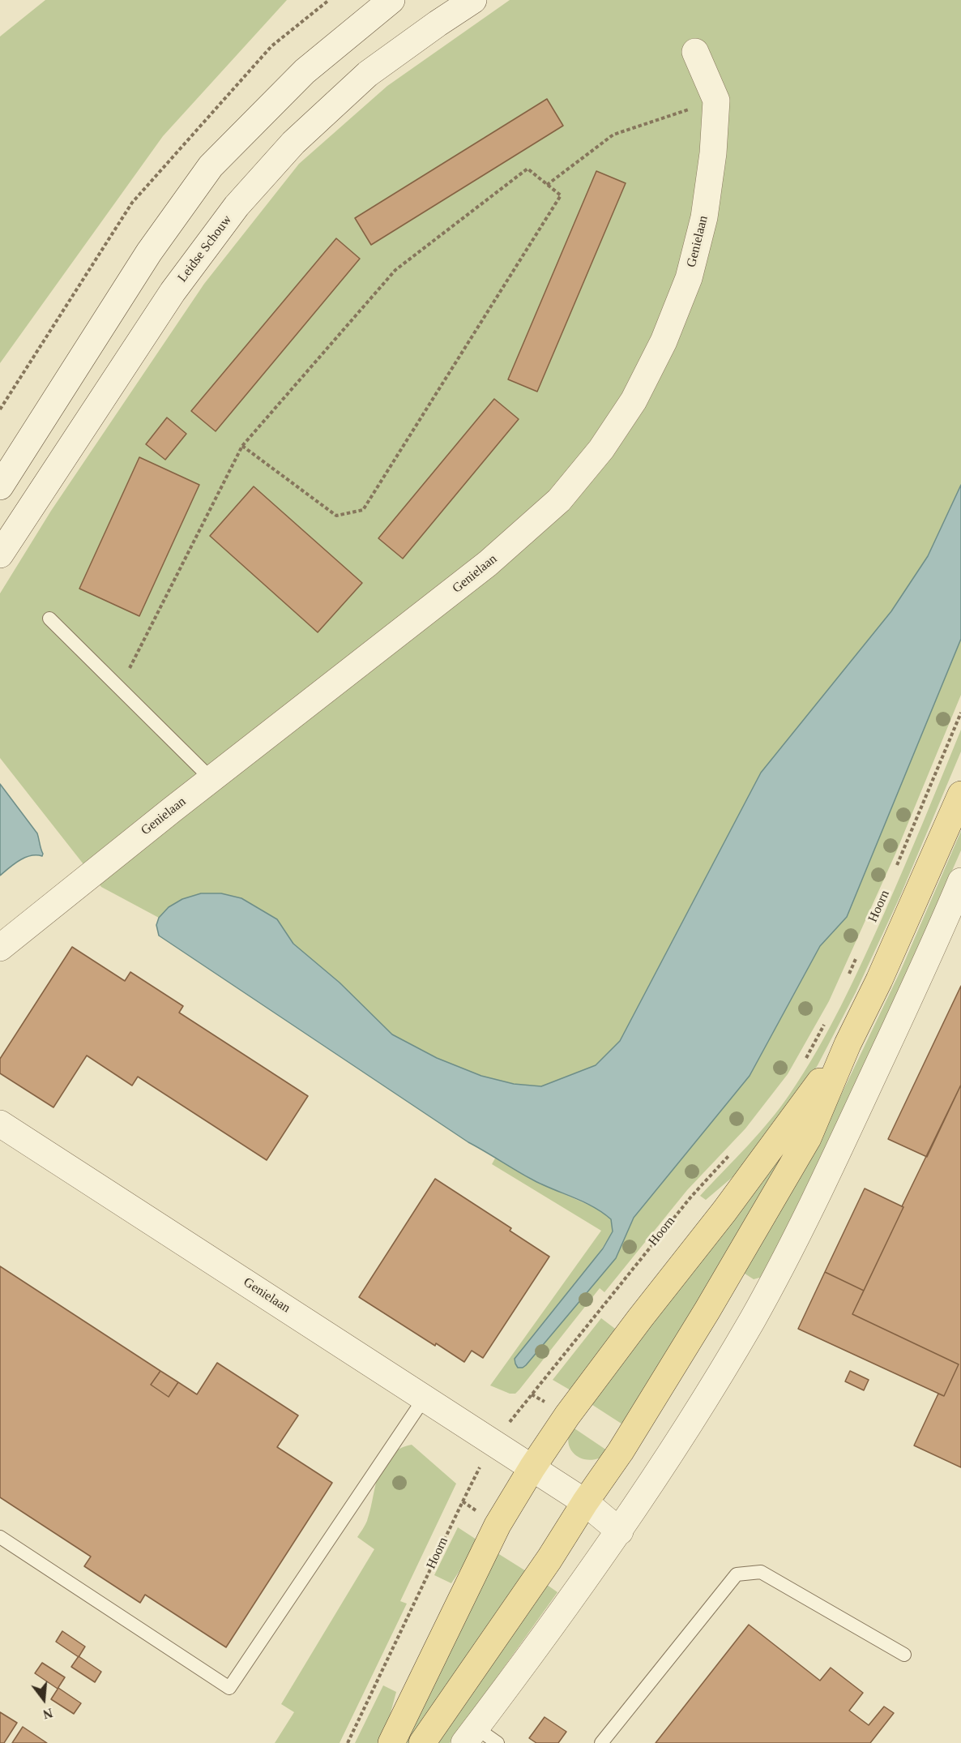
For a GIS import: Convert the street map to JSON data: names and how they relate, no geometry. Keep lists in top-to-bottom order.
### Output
{
  "streets": {
    "street": ["Genielaan", "Leidse Schouw"],
    "path": ["Hoorn"]
  },
  "crossings": [
    ["Genielaan", "Hoorn"]
  ],
  "north": "bottom"
}
